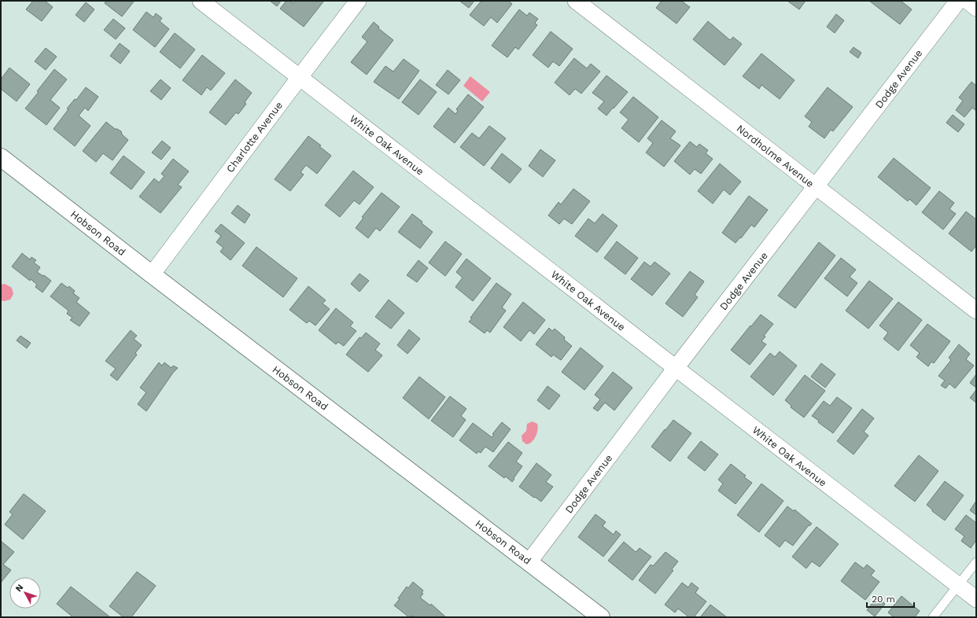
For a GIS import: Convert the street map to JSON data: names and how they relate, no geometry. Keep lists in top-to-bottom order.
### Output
{
  "streets": {
    "main road": ["Hobson Road"],
    "street": [
      "Dodge Avenue",
      "Charlotte Avenue",
      "White Oak Avenue",
      "Nordholme Avenue"
    ]
  },
  "crossings": [
    ["Dodge Avenue", "White Oak Avenue"],
    ["Dodge Avenue", "Nordholme Avenue"],
    ["Dodge Avenue", "Hobson Road"],
    ["Charlotte Avenue", "White Oak Avenue"],
    ["Charlotte Avenue", "Hobson Road"]
  ],
  "scale_bar": "20 m",
  "north": "top left"
}
